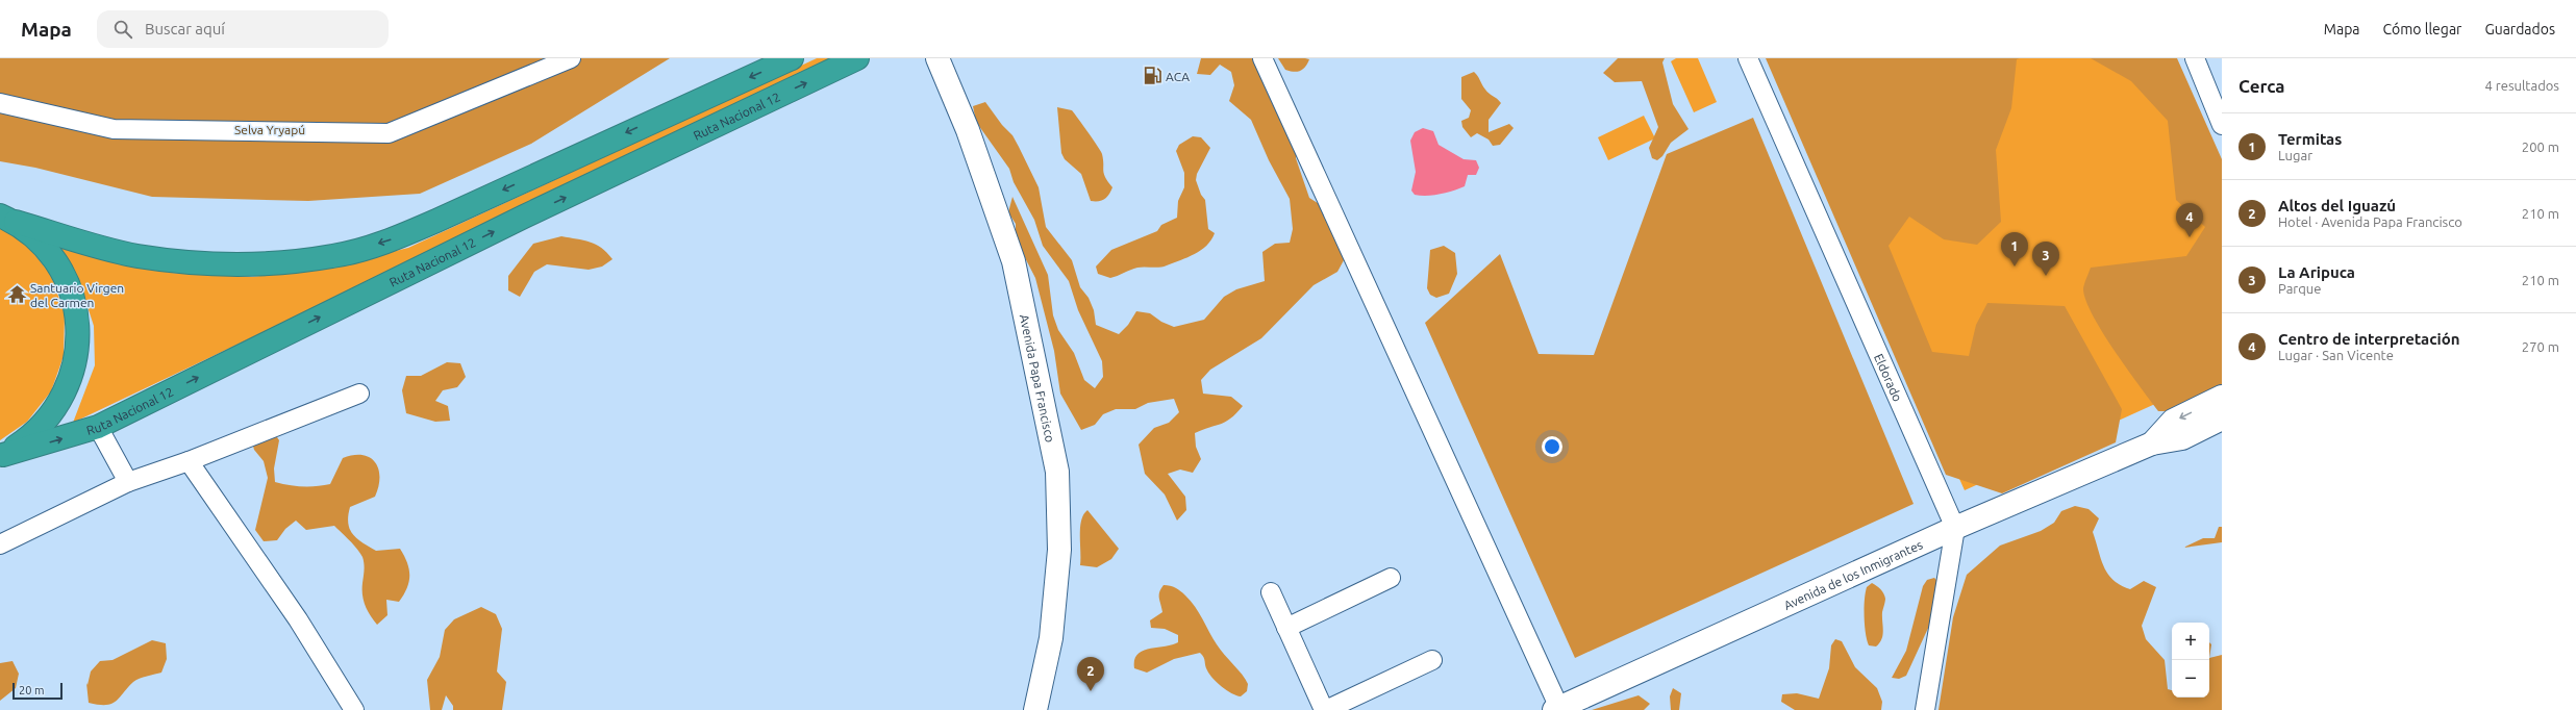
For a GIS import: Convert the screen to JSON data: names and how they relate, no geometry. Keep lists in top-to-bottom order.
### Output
{
  "streets": {
    "highway": ["Ruta Nacional 12"],
    "main road": ["Avenida Papa Francisco", "Avenida de los Inmigrantes"],
    "street": ["Eldorado"]
  },
  "crossings": [
    ["Eldorado", "Avenida de los Inmigrantes"]
  ],
  "parks": ["Selva Yryapú"],
  "places": {
    "fuel station": ["ACA"],
    "temple": ["Santuario Virgen del Carmen"]
  },
  "scale_bar": "20 m",
  "page": {
    "header": "Mapa",
    "search": "Buscar aquí",
    "nav": ["Mapa", "Cómo llegar", "Guardados"],
    "heading": ["Cerca", "4 resultados"],
    "list": [
      {
        "mark": "1",
        "name": "Termitas",
        "note": "Lugar",
        "value": "200 m"
      },
      {
        "mark": "2",
        "name": "Altos del Iguazú",
        "note": "Hotel · Avenida Papa Francisco",
        "value": "210 m"
      },
      {
        "mark": "3",
        "name": "La Aripuca",
        "note": "Parque",
        "value": "210 m"
      },
      {
        "mark": "4",
        "name": "Centro de interpretación",
        "note": "Lugar · San Vicente",
        "value": "270 m"
      }
    ],
    "pins": [
      "4",
      "1",
      "3",
      "2"
    ],
    "map_buttons": ["+", "−"],
    "scale": "20 m"
  }
}
